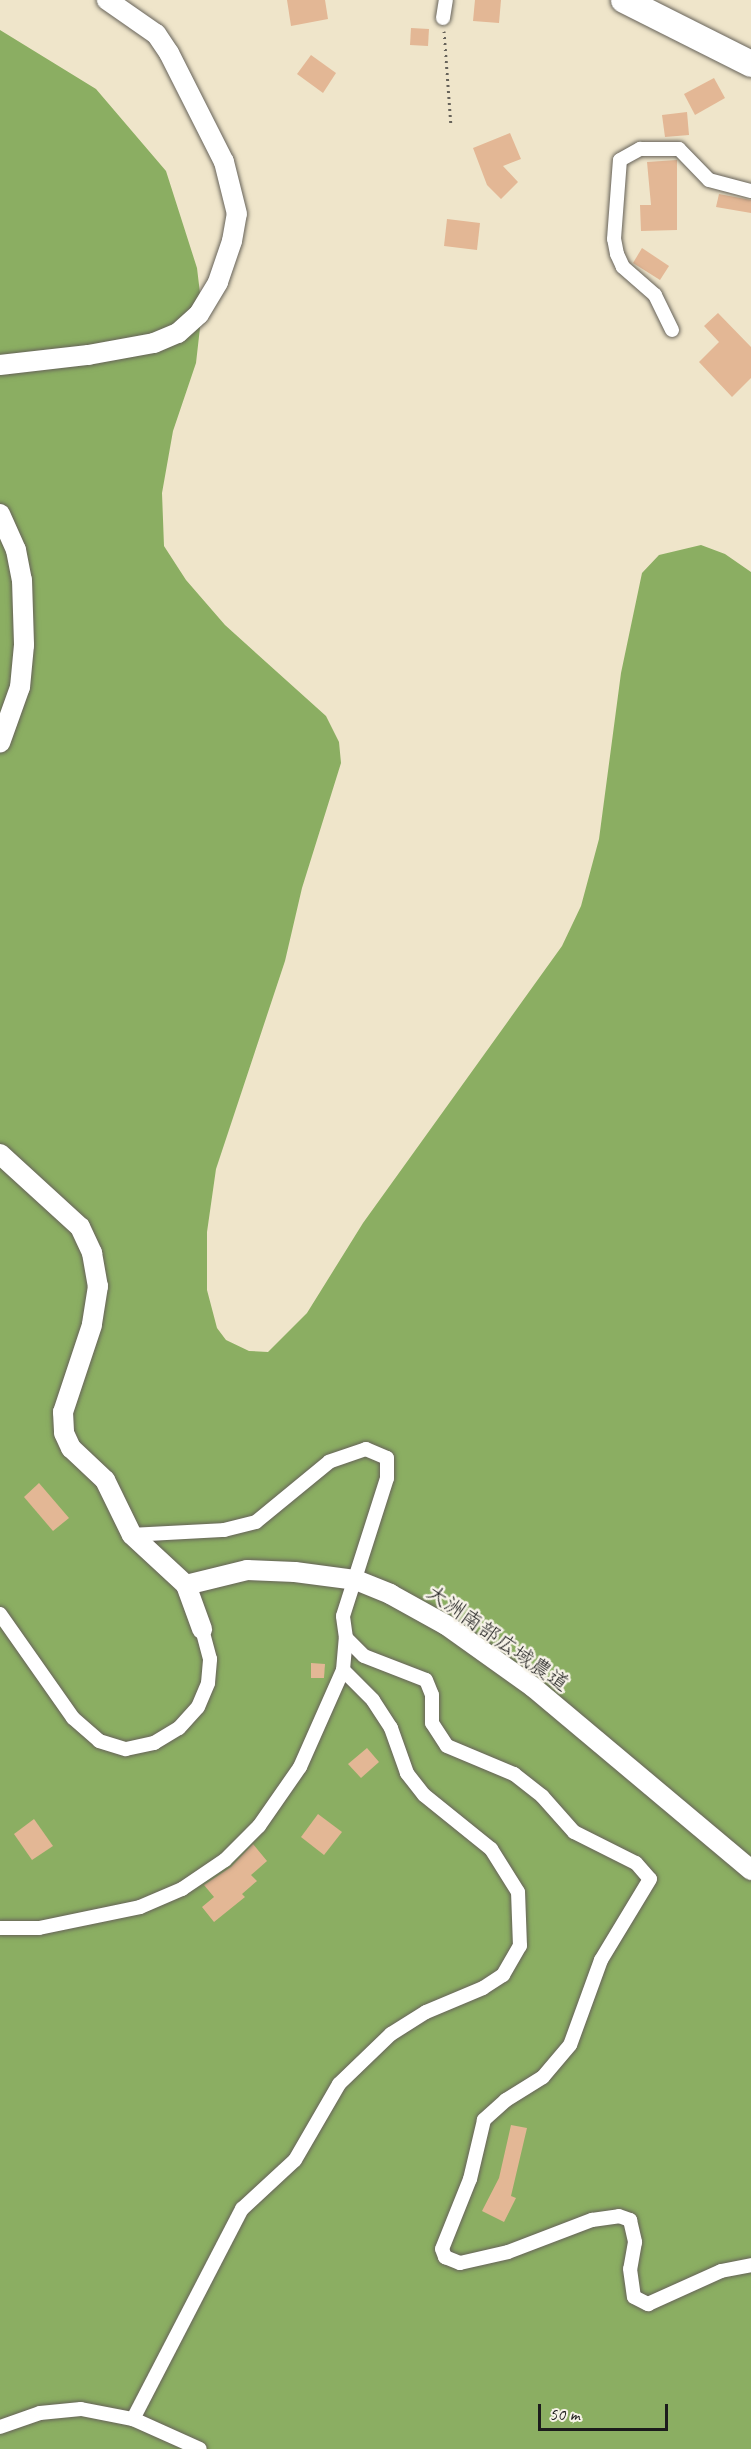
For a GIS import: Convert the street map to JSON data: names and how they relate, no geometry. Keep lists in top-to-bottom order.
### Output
{
  "streets": {
    "street": ["大洲南部広域農道"]
  },
  "scale_bar": "50 m"
}
